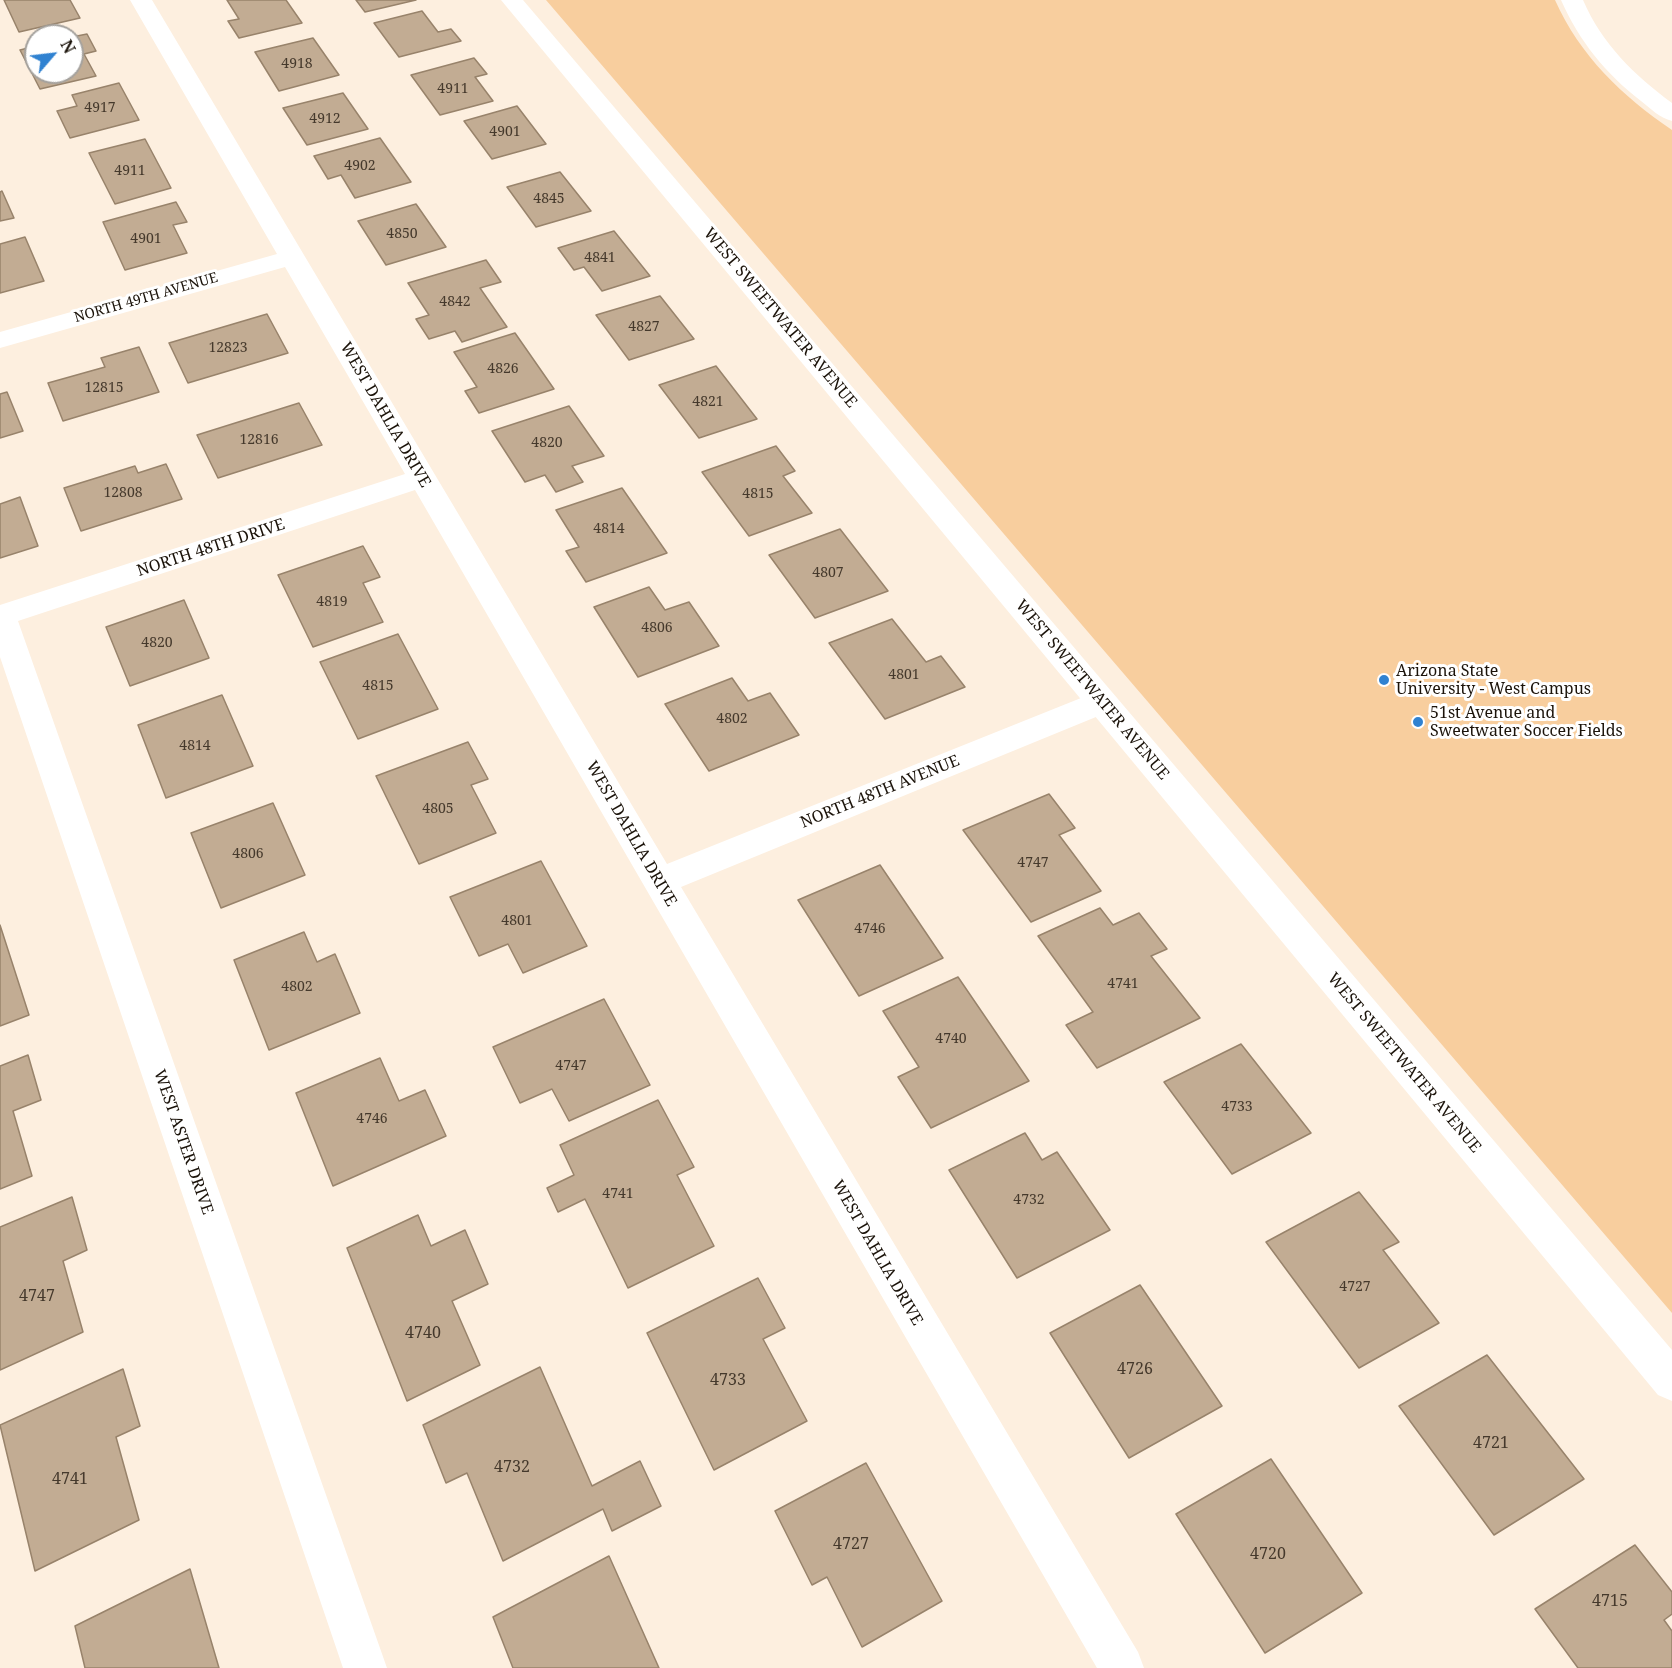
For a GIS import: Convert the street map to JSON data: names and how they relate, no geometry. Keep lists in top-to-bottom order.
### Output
{
  "streets": {
    "street": [
      "NORTH 49TH AVENUE",
      "WEST SWEETWATER AVENUE",
      "WEST DAHLIA DRIVE",
      "NORTH 48TH DRIVE",
      "NORTH 48TH AVENUE",
      "WEST ASTER DRIVE"
    ]
  },
  "crossings": [
    ["NORTH 49TH AVENUE", "WEST DAHLIA DRIVE"],
    ["WEST SWEETWATER AVENUE", "NORTH 48TH AVENUE"],
    ["WEST DAHLIA DRIVE", "NORTH 48TH DRIVE"],
    ["WEST DAHLIA DRIVE", "NORTH 48TH AVENUE"],
    ["NORTH 48TH DRIVE", "WEST ASTER DRIVE"]
  ],
  "places": ["Arizona State University - West Campus", "51st Avenue and Sweetwater Soccer Fields"],
  "house_numbers": [
    "4918",
    "4911",
    "4917",
    "4912",
    "4901",
    "4902",
    "4911",
    "4845",
    "4850",
    "4901",
    "4841",
    "4842",
    "4827",
    "12823",
    "4826",
    "12815",
    "4821",
    "12816",
    "4820",
    "12808",
    "4815",
    "4814",
    "4807",
    "4819",
    "4806",
    "4820",
    "4801",
    "4815",
    "4802",
    "4814",
    "4805",
    "4806",
    "4747",
    "4801",
    "4746",
    "4741",
    "4802",
    "4740",
    "4747",
    "4733",
    "4746",
    "4741",
    "4732",
    "4727",
    "4747",
    "4740",
    "4726",
    "4733",
    "4721",
    "4732",
    "4741",
    "4727",
    "4720",
    "4715"
  ],
  "north": "top right"
}
